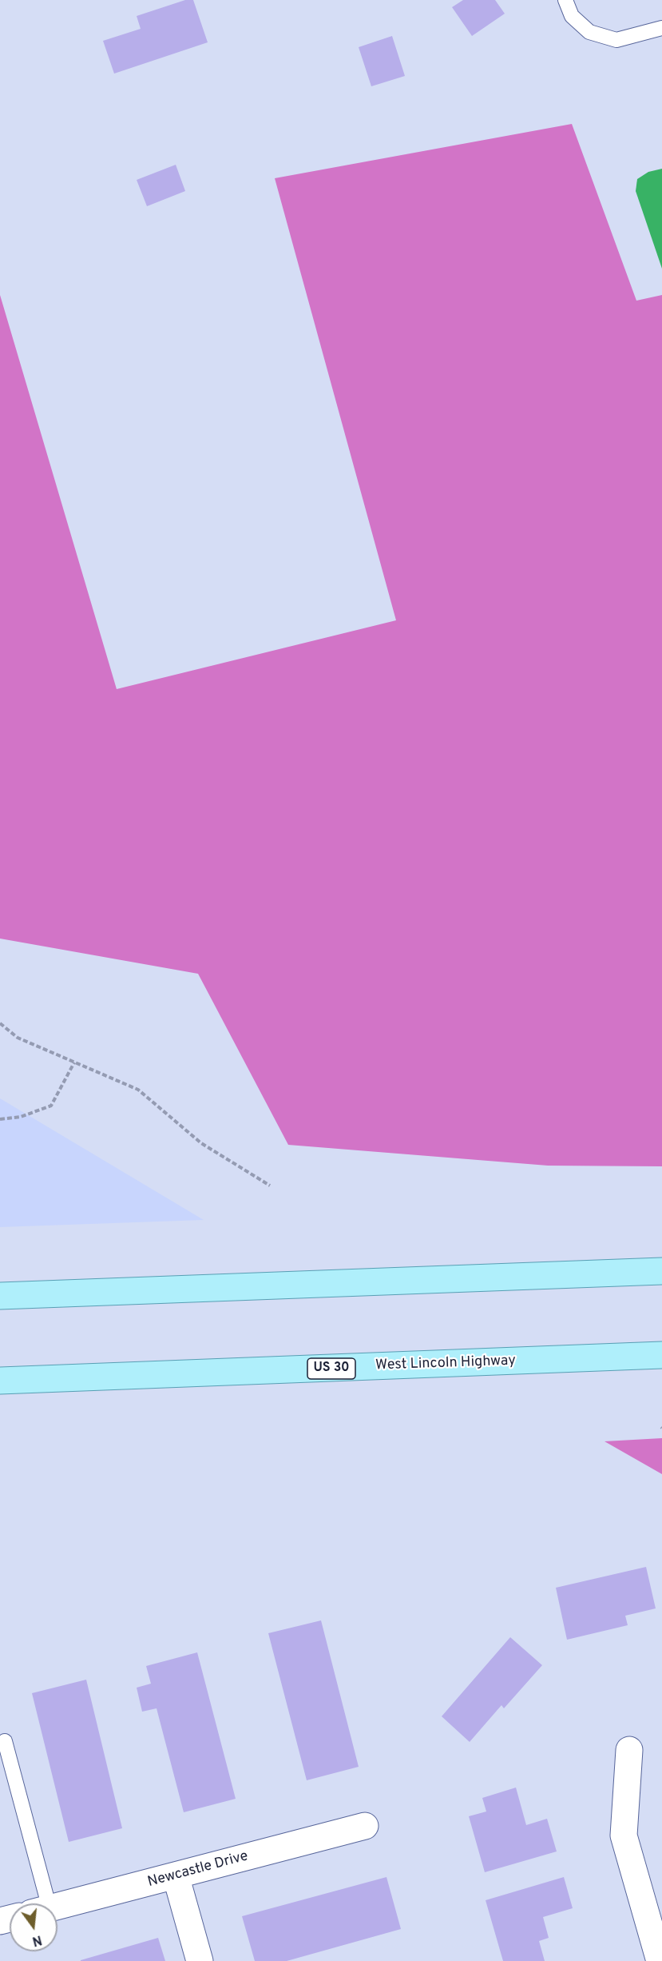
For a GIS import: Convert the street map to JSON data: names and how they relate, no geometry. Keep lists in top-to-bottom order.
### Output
{
  "streets": {
    "main road": ["West Lincoln Highway", "US 30"],
    "street": ["Newcastle Drive"]
  },
  "north": "bottom"
}
